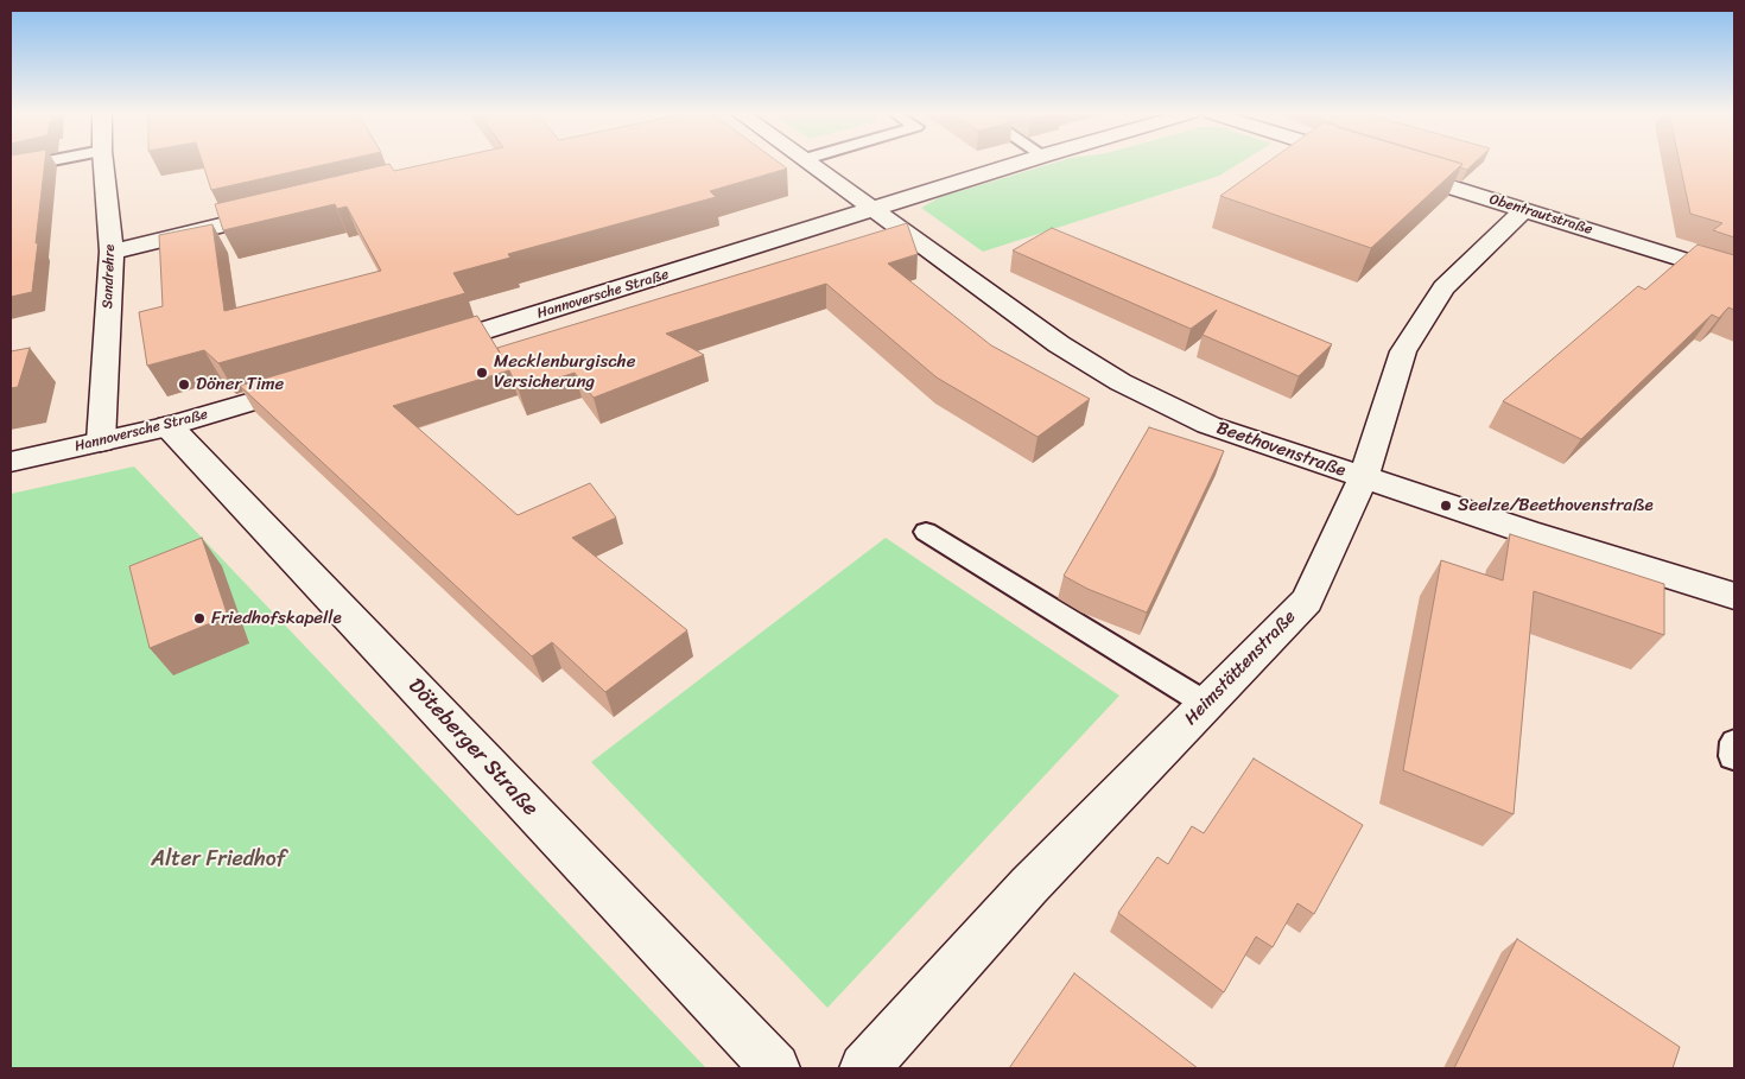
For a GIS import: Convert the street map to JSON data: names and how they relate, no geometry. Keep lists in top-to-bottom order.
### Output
{
  "streets": {
    "street": [
      "Obentrautstraße",
      "Sandrehre",
      "Hannoversche Straße",
      "Beethovenstraße",
      "Heimstättenstraße",
      "Döteberger Straße"
    ]
  },
  "crossings": [
    ["Obentrautstraße", "Heimstättenstraße"],
    ["Sandrehre", "Hannoversche Straße"],
    ["Hannoversche Straße", "Beethovenstraße"],
    ["Hannoversche Straße", "Döteberger Straße"],
    ["Beethovenstraße", "Heimstättenstraße"]
  ],
  "parks": ["Alter Friedhof"],
  "places": [
    "Mecklenburgische Versicherung",
    "Döner Time",
    "Seelze/Beethovenstraße",
    "Friedhofskapelle"
  ]
}
